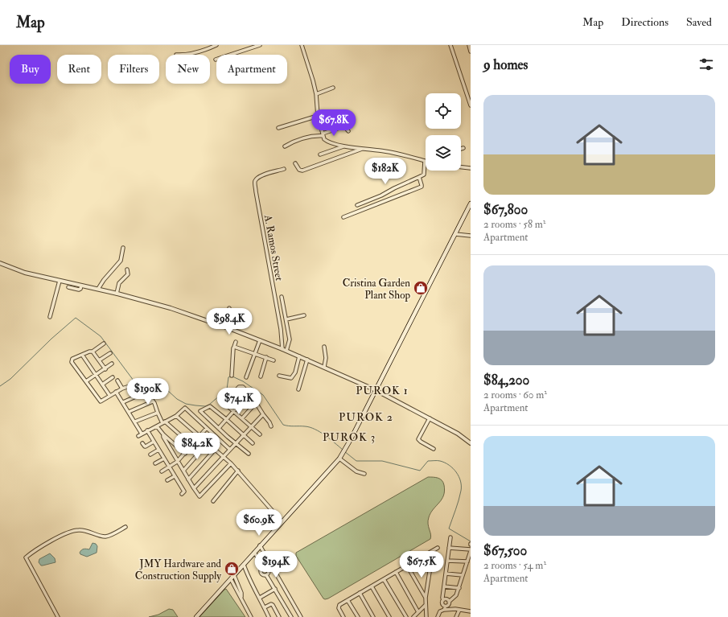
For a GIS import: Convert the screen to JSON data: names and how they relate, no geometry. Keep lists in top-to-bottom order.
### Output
{
  "streets": {
    "street": ["A. Ramos Street"]
  },
  "districts": ["PUROK 1", "PUROK 2", "PUROK 3"],
  "places": {
    "shop": ["Cristina Garden Plant Shop", "JMY Hardware and Construction Supply"]
  },
  "page": {
    "header": "Map",
    "nav": ["Map", "Directions", "Saved"],
    "heading": "9 homes",
    "chip": [
      "Buy",
      "Rent",
      "Filters",
      "New",
      "Apartment"
    ],
    "list": [
      {
        "name": "$67,800",
        "note": "2 rooms · 58 m² · Apartment"
      },
      {
        "name": "$84,200",
        "note": "2 rooms · 60 m² · Apartment"
      },
      {
        "name": "$67,500",
        "note": "2 rooms · 54 m² · Apartment"
      }
    ],
    "price": [
      "$67.8K",
      "$182K",
      "$98.4K",
      "$190K",
      "$74.1K",
      "$84.2K",
      "$60.9K",
      "$194K",
      "$67.5K"
    ]
  }
}
